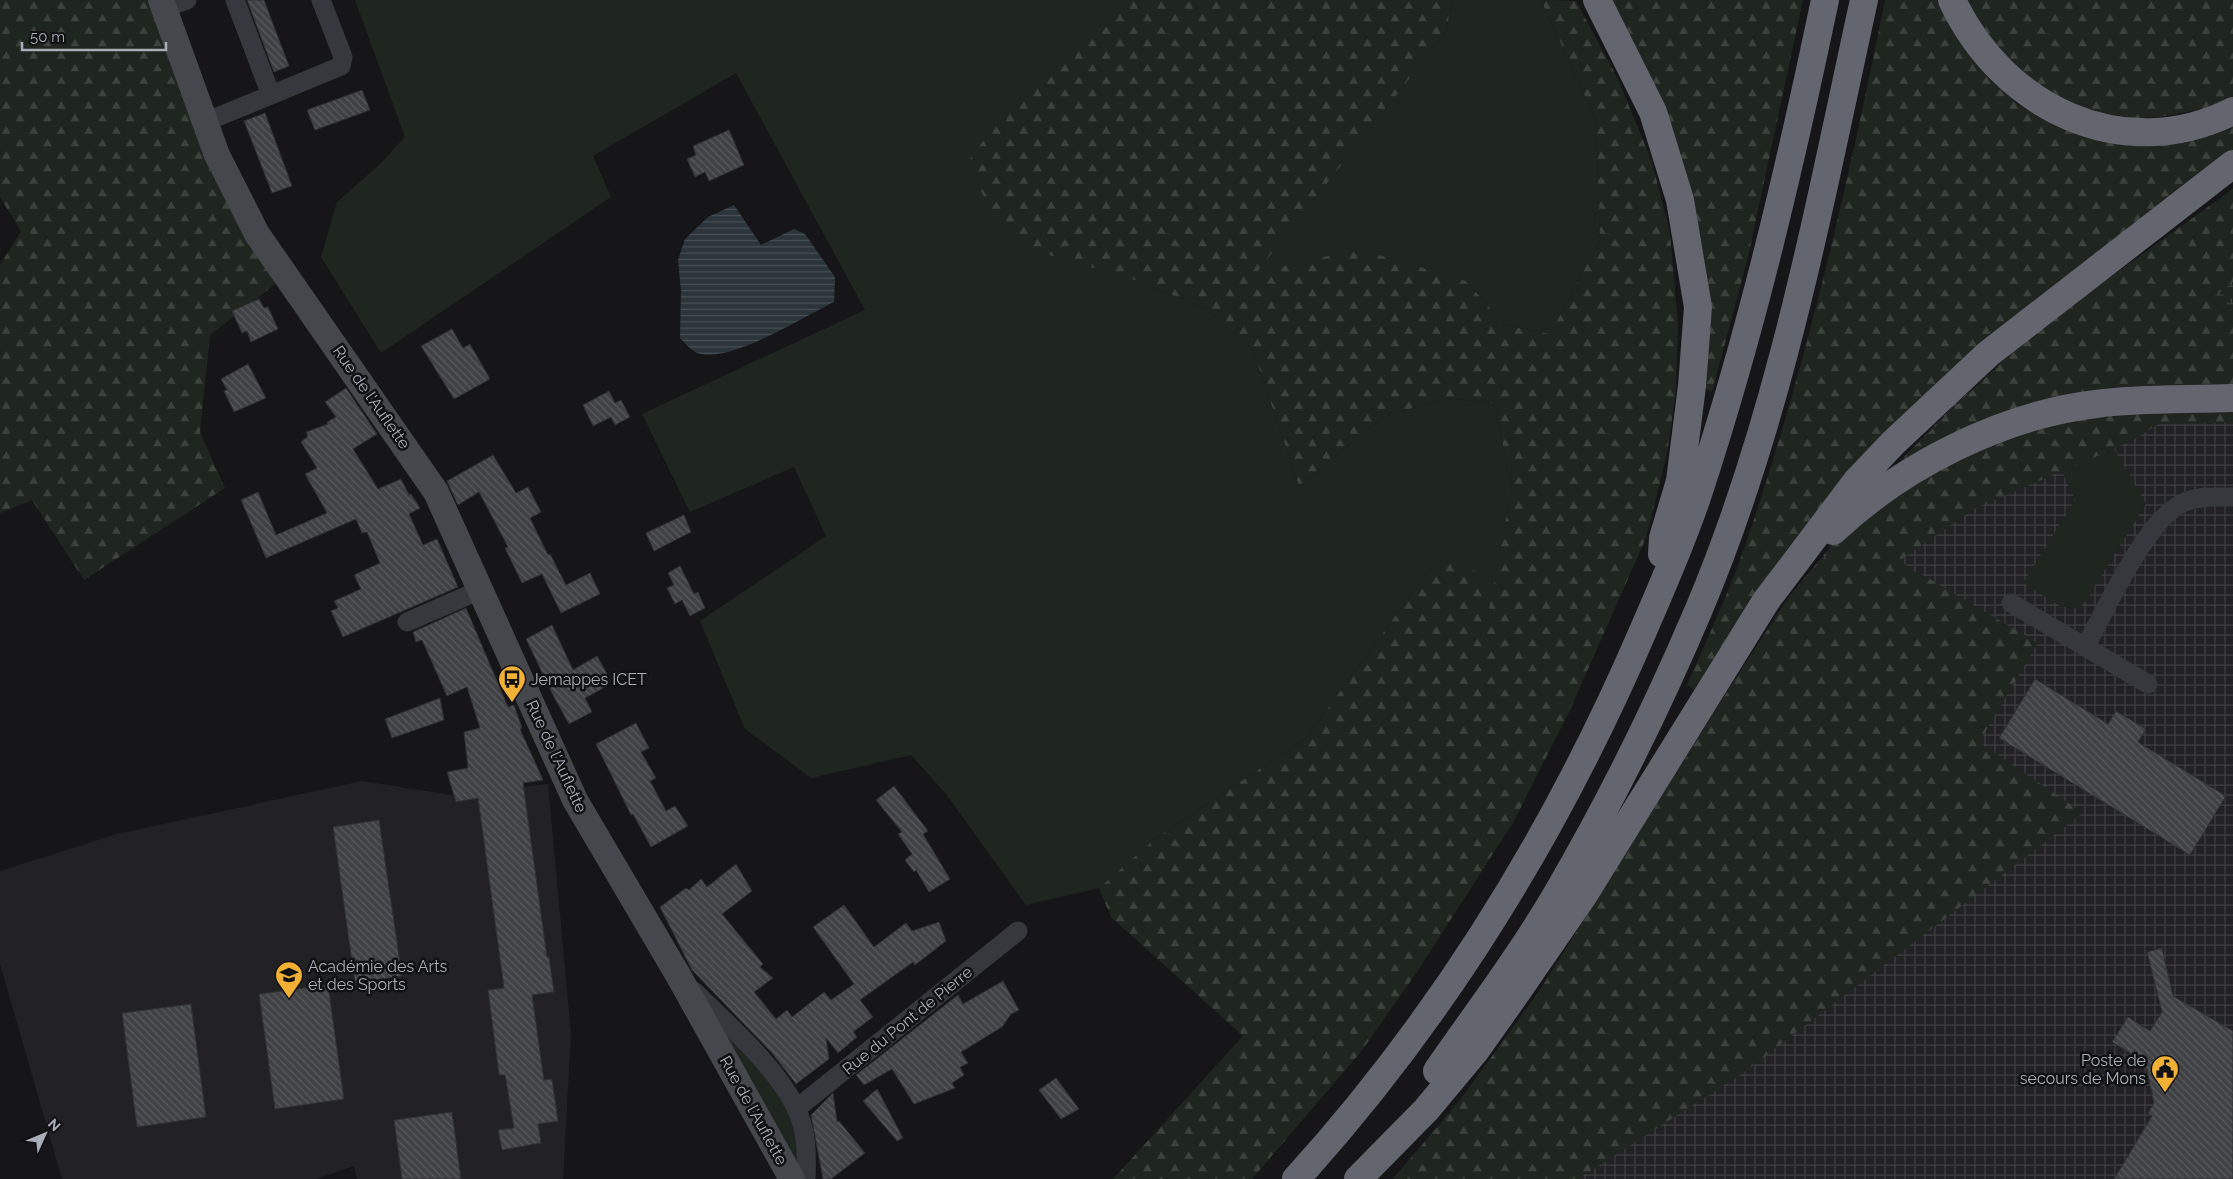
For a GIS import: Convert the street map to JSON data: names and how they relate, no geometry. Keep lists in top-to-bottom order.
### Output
{
  "streets": {
    "street": ["Rue de l'Auflette", "Rue du Pont de Pierre"]
  },
  "places": {
    "bus stop": ["Jemappes ICET"],
    "school or university": ["Académie des Arts et des Sports"],
    "public building": ["Poste de secours de Mons"]
  },
  "scale_bar": "50 m",
  "north": "top right"
}
